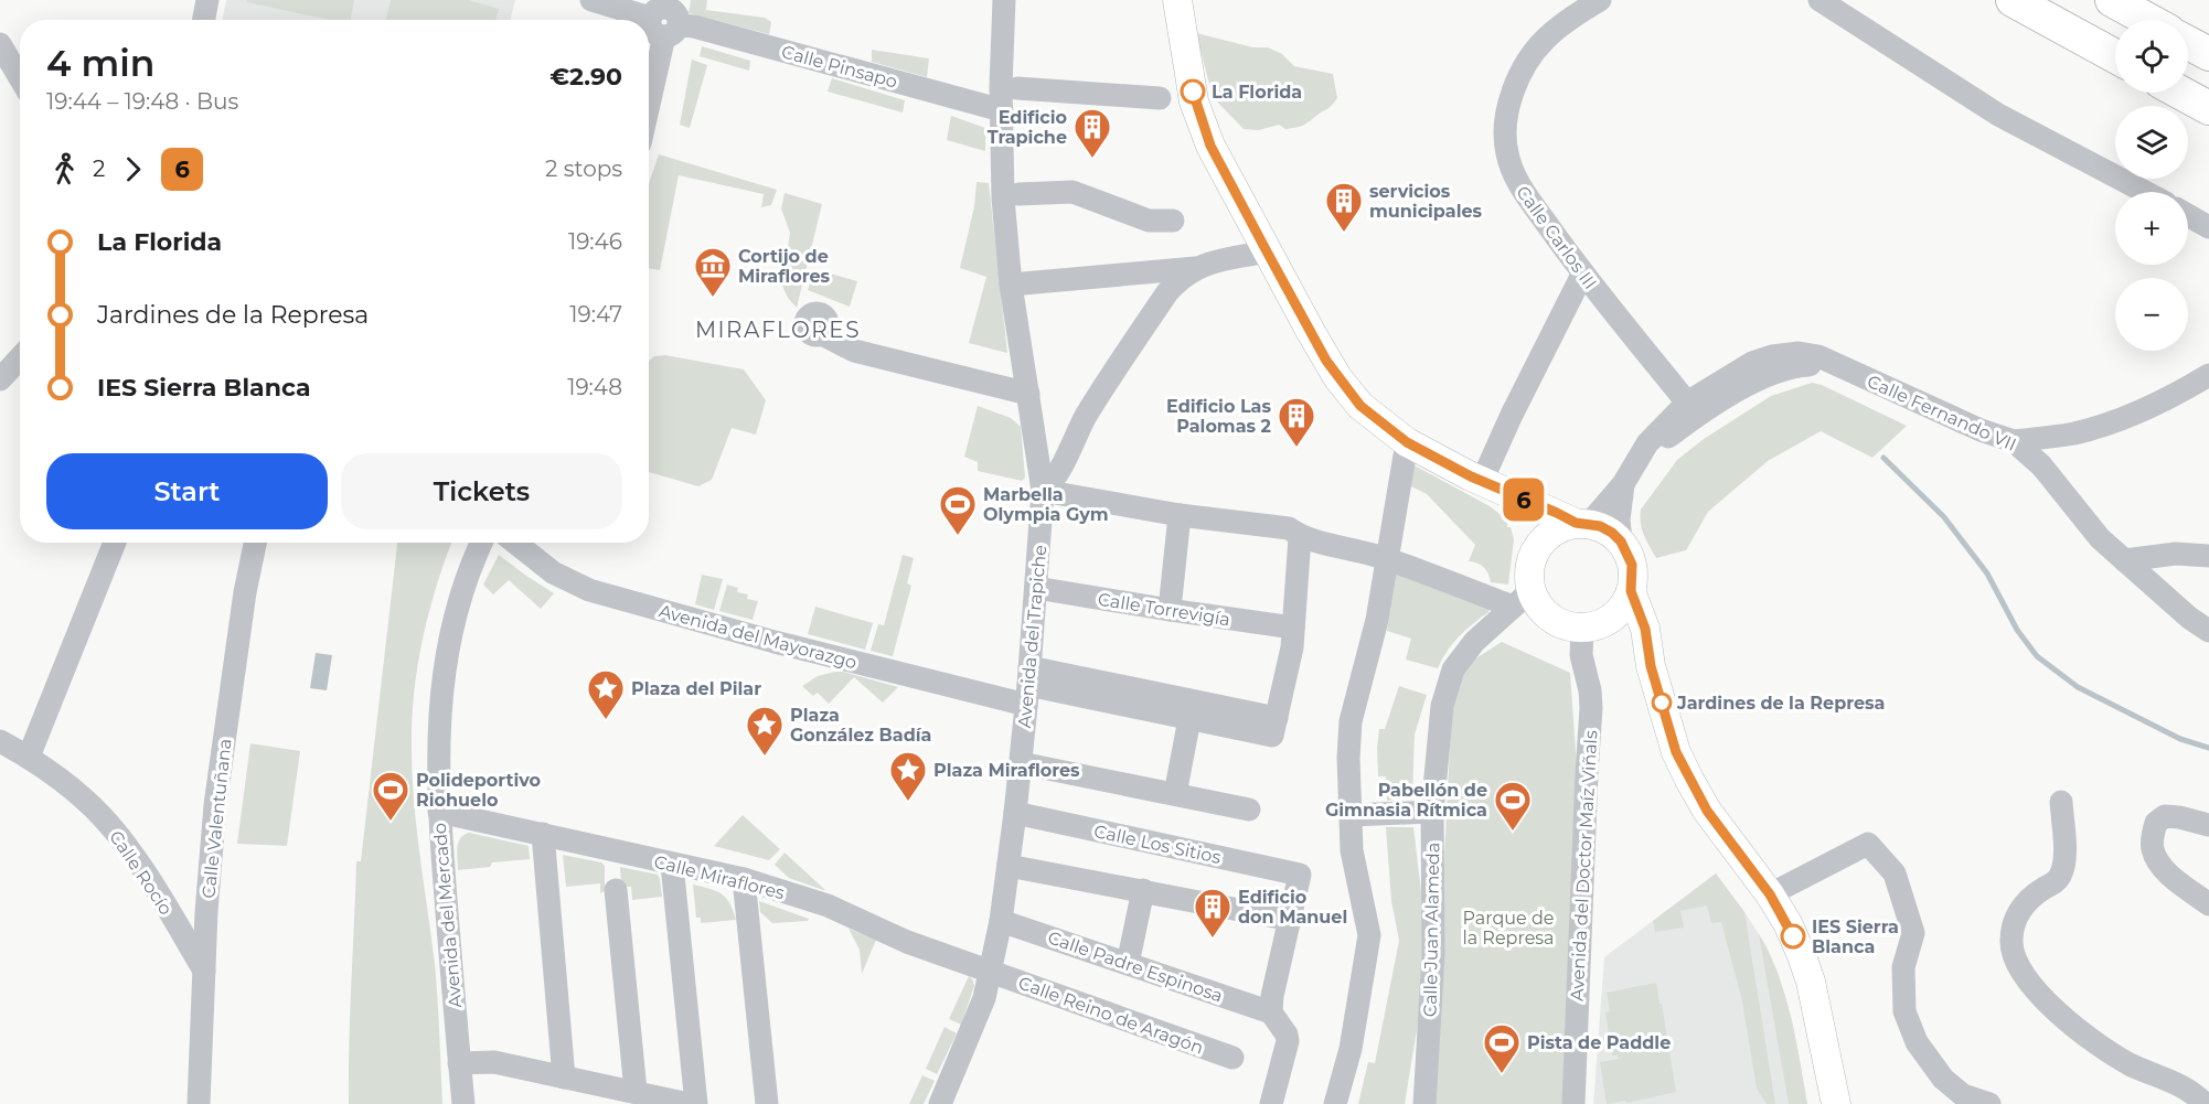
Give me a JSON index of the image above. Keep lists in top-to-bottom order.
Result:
{
  "streets": {
    "street": [
      "Calle Pinsapo",
      "Calle Carlos III",
      "Calle Fernando VII",
      "Calle Torrevigía",
      "Avenida del Mayorazgo",
      "Avenida del Trapiche",
      "Calle Valentuñana",
      "Calle Los Sitios",
      "Avenida del Doctor Maíz Viñals",
      "Calle Rocío",
      "Calle Miraflores",
      "Avenida del Mercado",
      "Calle Juan Alameda",
      "Calle Padre Espinosa",
      "Calle Reino de Aragón"
    ]
  },
  "crossings": [
    ["Calle Pinsapo", "Avenida del Trapiche"],
    ["Calle Carlos III", "Calle Fernando VII"],
    ["Calle Fernando VII", "Avenida del Doctor Maíz Viñals"],
    ["Calle Fernando VII", "Calle Juan Alameda"],
    ["Calle Torrevigía", "Avenida del Trapiche"],
    ["Avenida del Mayorazgo", "Avenida del Trapiche"],
    ["Avenida del Trapiche", "Calle Los Sitios"],
    ["Avenida del Trapiche", "Calle Miraflores"],
    ["Avenida del Trapiche", "Calle Padre Espinosa"],
    ["Avenida del Trapiche", "Calle Reino de Aragón"],
    ["Calle Valentuñana", "Calle Rocío"],
    ["Avenida del Doctor Maíz Viñals", "Calle Juan Alameda"],
    ["Calle Miraflores", "Avenida del Mercado"],
    ["Calle Miraflores", "Calle Reino de Aragón"]
  ],
  "districts": ["MIRAFLORES"],
  "parks": ["Parque de la Represa"],
  "places": {
    "other": ["La Florida", "Jardines de la Represa", "IES Sierra Blanca"],
    "building": [
      "Edificio Trapiche",
      "servicios municipales",
      "Edificio Las Palomas 2",
      "Edificio don Manuel"
    ],
    "museum": ["Cortijo de Miraflores"],
    "sports": [
      "Marbella Olympia Gym",
      "Polideportivo Riohuelo",
      "Pabellón de Gimnasia Rítmica",
      "Pista de Paddle"
    ],
    "place": ["Plaza del Pilar", "Plaza González Badía", "Plaza Miraflores"]
  },
  "lines": ["bus line 6"],
  "page": {
    "on_map": "6",
    "map_buttons": ["+", "−"],
    "heading": ["4 min", "19:44 – 19:48 · Bus", "€2.90"],
    "legs": ["2", "6", "2 stops"],
    "list": [
      {
        "name": "La Florida",
        "value": "19:46"
      },
      {
        "name": "Jardines de la Represa",
        "value": "19:47"
      },
      {
        "name": "IES Sierra Blanca",
        "value": "19:48"
      }
    ],
    "buttons": ["Start", "Tickets"]
  }
}
